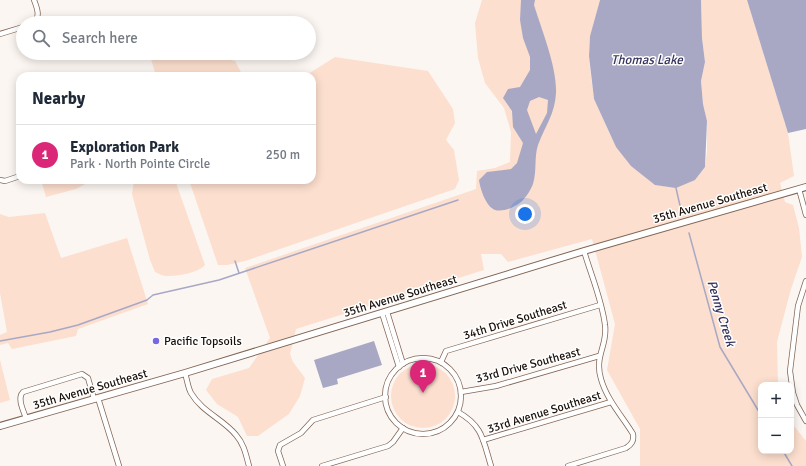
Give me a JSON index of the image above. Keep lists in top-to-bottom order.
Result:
{
  "streets": {
    "street": [
      "35th Avenue Southeast",
      "34th Drive Southeast",
      "33rd Drive Southeast",
      "33rd Avenue Southeast"
    ]
  },
  "crossings": [
    ["34th Drive Southeast", "33rd Drive Southeast"]
  ],
  "water": ["Thomas Lake", "Penny Creek"],
  "places": ["Pacific Topsoils"],
  "page": {
    "search": "Search here",
    "heading": "Nearby",
    "list": [
      {
        "mark": "1",
        "name": "Exploration Park",
        "note": "Park · North Pointe Circle",
        "value": "250 m"
      }
    ],
    "pins": "1",
    "map_buttons": ["+", "−"]
  }
}
